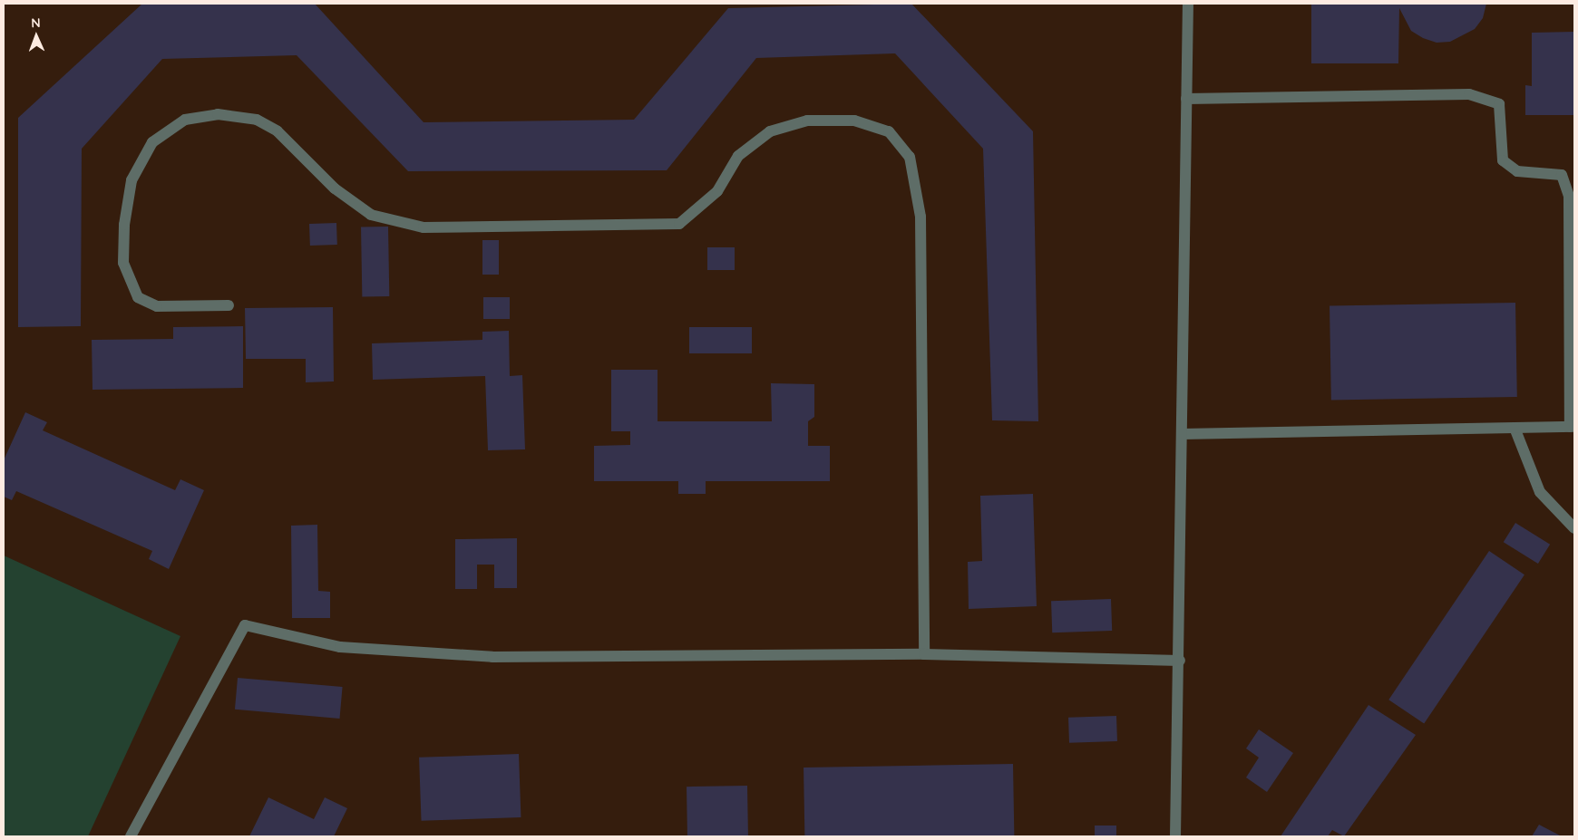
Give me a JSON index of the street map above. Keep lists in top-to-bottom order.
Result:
{
  "north": "top"
}
